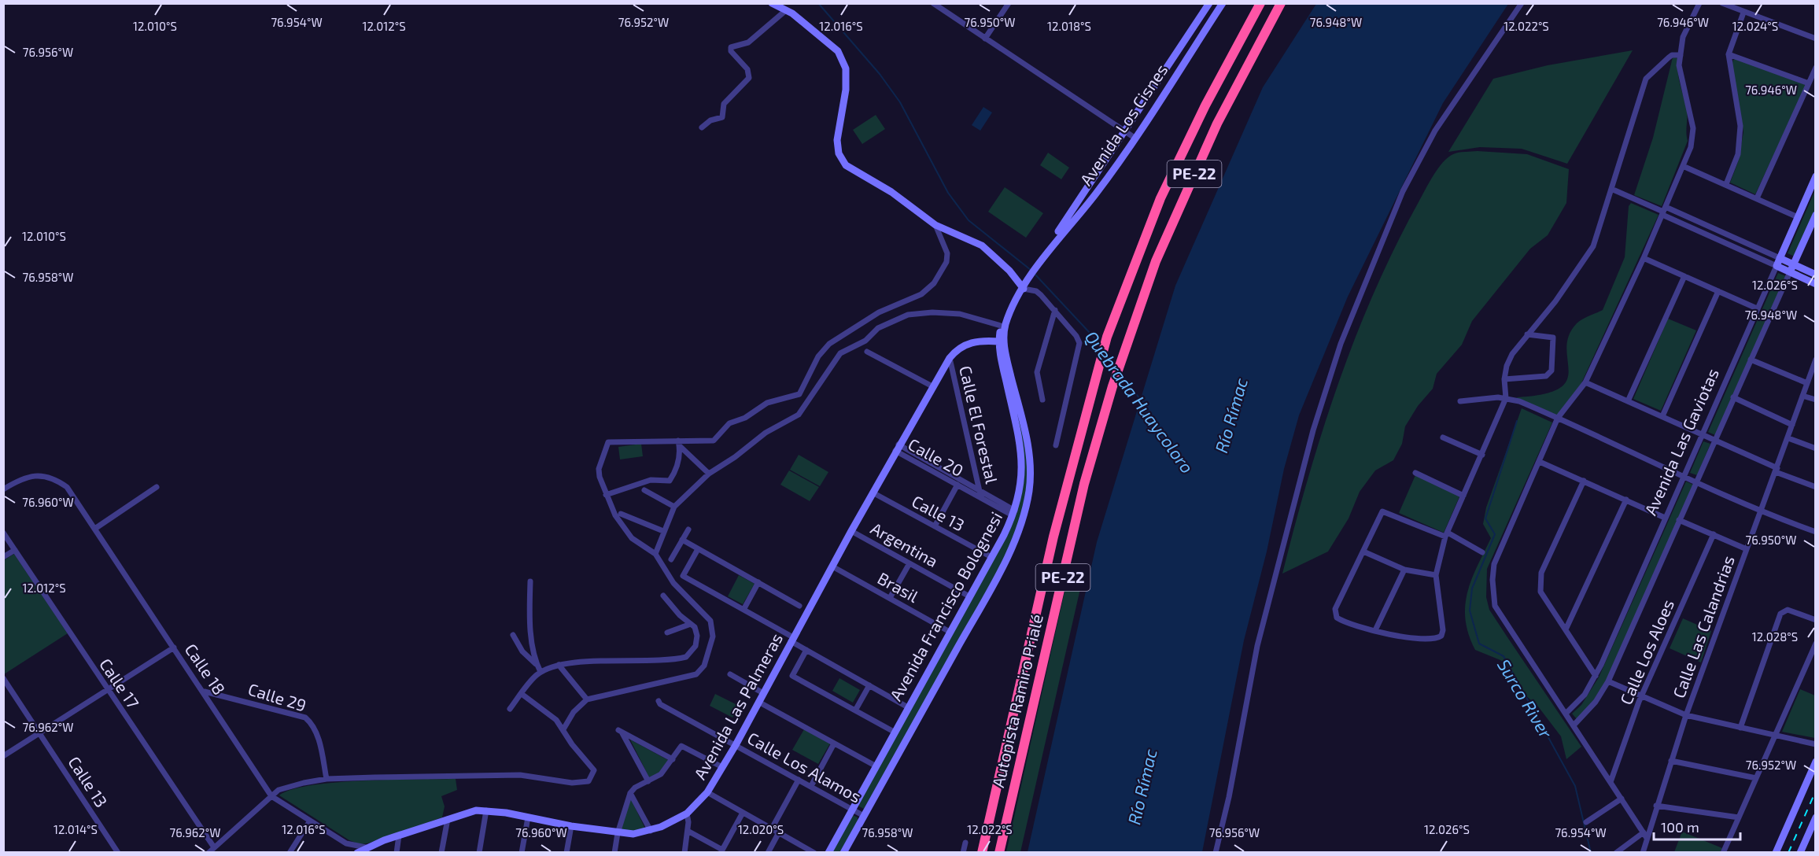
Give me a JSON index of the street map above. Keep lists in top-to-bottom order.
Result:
{
  "streets": {
    "highway": ["PE-22", "Autopista Ramiro Prialé"],
    "main road": [
      "Avenida Los Cisnes",
      "Avenida Las Gaviotas",
      "Avenida Francisco Bolognesi",
      "Avenida Las Palmeras"
    ],
    "street": [
      "Calle El Forestal",
      "Calle 20",
      "Calle 13",
      "Argentina",
      "Brasil",
      "Calle Las Calandrias",
      "Calle Los Aloes",
      "Calle 18",
      "Calle 17",
      "Calle 29",
      "Calle Los Alamos"
    ]
  },
  "crossings": [
    ["Avenida Los Cisnes", "Avenida Francisco Bolognesi"],
    ["Calle El Forestal", "Calle 20"],
    ["Calle El Forestal", "Avenida Las Palmeras"],
    ["Calle 20", "Avenida Francisco Bolognesi"],
    ["Calle 20", "Avenida Las Palmeras"],
    ["Calle 13", "Avenida Francisco Bolognesi"],
    ["Calle 13", "Avenida Las Palmeras"],
    ["Argentina", "Avenida Francisco Bolognesi"],
    ["Argentina", "Avenida Las Palmeras"],
    ["Brasil", "Avenida Francisco Bolognesi"],
    ["Brasil", "Avenida Las Palmeras"],
    ["Avenida Francisco Bolognesi", "Avenida Las Palmeras"],
    ["Avenida Francisco Bolognesi", "Calle Los Alamos"],
    ["Calle 18", "Calle 29"],
    ["Calle 18", "Avenida Las Palmeras"],
    ["Avenida Las Palmeras", "Calle Los Alamos"]
  ],
  "water": ["Quebrada Huaycoloro", "Río Rímac", "Surco River"],
  "scale_bar": "100 m",
  "coordinates": [
    "76.954°W",
    "76.952°W",
    "76.950°W",
    "76.948°W",
    "76.946°W",
    "12.010°S",
    "12.012°S",
    "12.016°S",
    "12.018°S",
    "12.022°S",
    "12.024°S",
    "76.956°W",
    "76.958°W",
    "12.026°S",
    "76.960°W",
    "12.028°S",
    "76.962°W",
    "12.014°S",
    "12.020°S"
  ]
}
